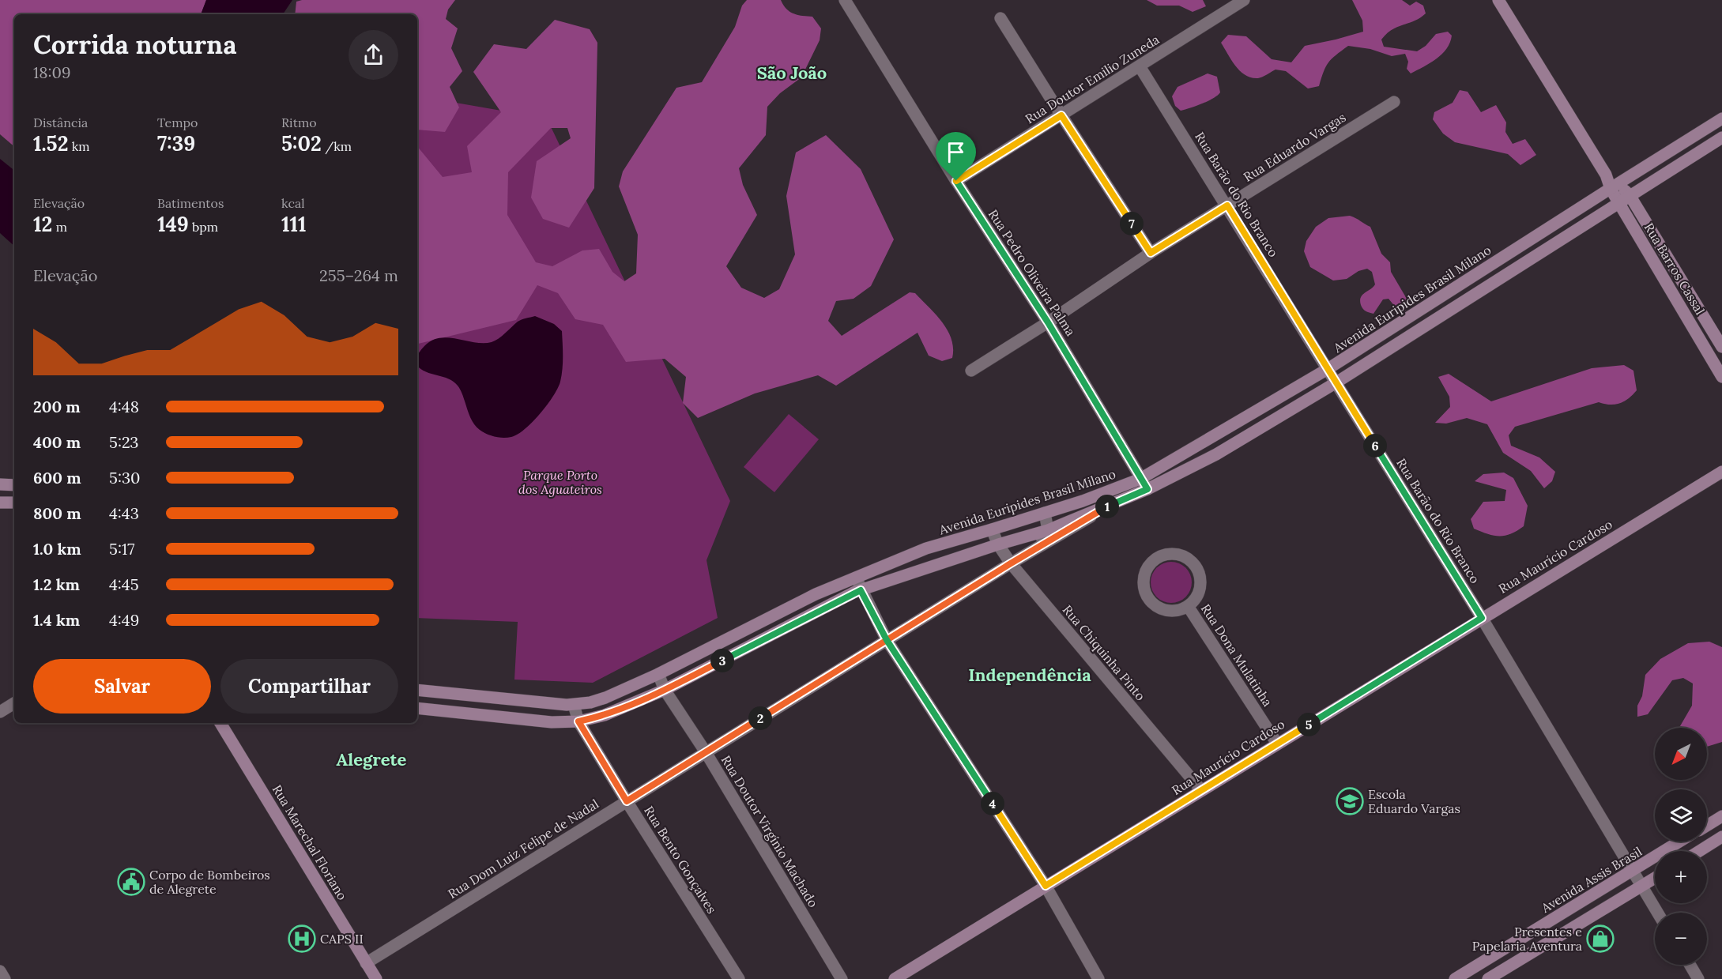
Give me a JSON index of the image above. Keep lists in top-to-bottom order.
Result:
{
  "streets": {
    "main road": [
      "Rua Barros Cassal",
      "Avenida Euripides Brasil Milano",
      "Rua Maurício Cardoso",
      "Rua Marechal Floriano",
      "Avenida Assis Brasil"
    ],
    "street": [
      "Rua Doutor Emilio Zuneda",
      "Rua Eduardo Vargas",
      "Rua Barão do Rio Branco",
      "Rua Pedro Oliveira Palma",
      "Rua Chiquinha Pinto",
      "Rua Dona Mulatinha",
      "Rua Doutor Virgínio Machado",
      "Rua Dom Luiz Felipe de Nadal",
      "Rua Bento Gonçalves"
    ]
  },
  "crossings": [
    ["Rua Doutor Emilio Zuneda", "Rua Barão do Rio Branco"],
    ["Rua Doutor Emilio Zuneda", "Rua Pedro Oliveira Palma"],
    ["Rua Eduardo Vargas", "Rua Barão do Rio Branco"],
    ["Rua Eduardo Vargas", "Rua Pedro Oliveira Palma"],
    ["Rua Barão do Rio Branco", "Avenida Euripides Brasil Milano"],
    ["Rua Barão do Rio Branco", "Rua Maurício Cardoso"],
    ["Rua Barão do Rio Branco", "Avenida Assis Brasil"],
    ["Rua Barros Cassal", "Avenida Euripides Brasil Milano"],
    ["Rua Pedro Oliveira Palma", "Avenida Euripides Brasil Milano"],
    ["Avenida Euripides Brasil Milano", "Rua Chiquinha Pinto"],
    ["Avenida Euripides Brasil Milano", "Rua Doutor Virgínio Machado"],
    ["Avenida Euripides Brasil Milano", "Rua Dom Luiz Felipe de Nadal"],
    ["Avenida Euripides Brasil Milano", "Rua Bento Gonçalves"],
    ["Rua Maurício Cardoso", "Rua Chiquinha Pinto"],
    ["Rua Maurício Cardoso", "Rua Dona Mulatinha"],
    ["Rua Chiquinha Pinto", "Rua Dom Luiz Felipe de Nadal"],
    ["Rua Doutor Virgínio Machado", "Rua Dom Luiz Felipe de Nadal"],
    ["Rua Marechal Floriano", "Rua Dom Luiz Felipe de Nadal"],
    ["Rua Dom Luiz Felipe de Nadal", "Rua Bento Gonçalves"]
  ],
  "districts": ["São João", "Independência", "Alegrete"],
  "parks": ["Parque Porto dos Aguateiros"],
  "places": {
    "school or university": ["Escola Eduardo Vargas"],
    "public building": ["Corpo de Bombeiros de Alegrete"],
    "hospital": ["CAPS II"],
    "shop": ["Presentes e Papelaria Aventura"]
  },
  "north": "bottom left",
  "page": {
    "heading": ["Corrida noturna", "18:09"],
    "stats": [
      ["Distância", "1.52 km"],
      ["Tempo", "7:39"],
      ["Ritmo", "5:02 /km"],
      ["Elevação", "12 m"],
      ["Batimentos", "149 bpm"],
      ["kcal", "111"]
    ],
    "pins": [
      "7",
      "6",
      "1",
      "3",
      "2",
      "5",
      "4"
    ],
    "chart": ["Elevação", "255–264 m"],
    "list": [
      {
        "name": "200 m",
        "note": "4:48"
      },
      {
        "name": "400 m",
        "note": "5:23"
      },
      {
        "name": "600 m",
        "note": "5:30"
      },
      {
        "name": "800 m",
        "note": "4:43"
      },
      {
        "name": "1.0 km",
        "note": "5:17"
      },
      {
        "name": "1.2 km",
        "note": "4:45"
      },
      {
        "name": "1.4 km",
        "note": "4:49"
      }
    ],
    "buttons": ["Salvar", "Compartilhar"],
    "map_buttons": ["+", "−"]
  }
}
